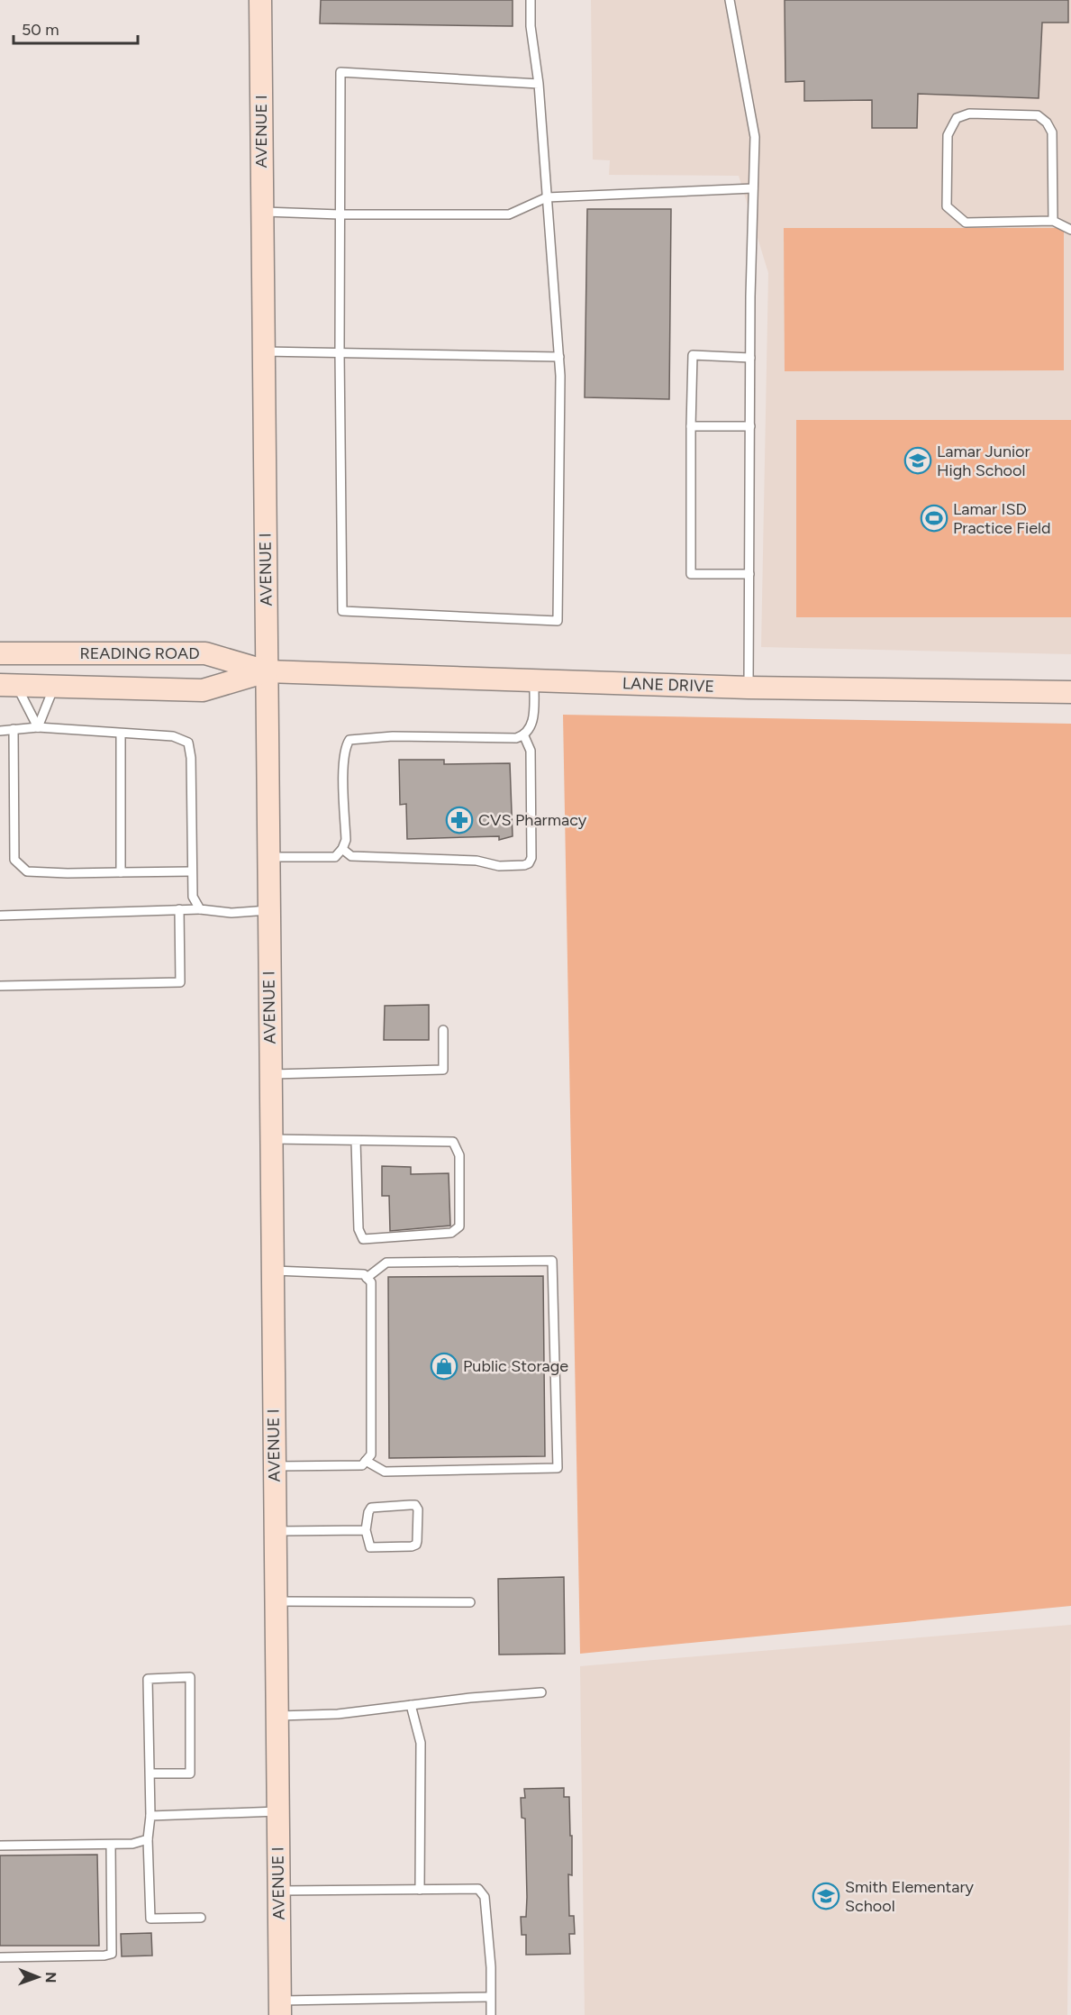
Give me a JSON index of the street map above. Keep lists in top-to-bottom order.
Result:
{
  "streets": {
    "main road": ["AVENUE I", "READING ROAD", "LANE DRIVE"]
  },
  "crossings": [
    ["AVENUE I", "READING ROAD"],
    ["AVENUE I", "LANE DRIVE"],
    ["READING ROAD", "LANE DRIVE"]
  ],
  "places": {
    "school or university": ["Lamar Junior High School", "Smith Elementary School"],
    "sports": ["Lamar ISD Practice Field"],
    "pharmacy": ["CVS Pharmacy"],
    "shop": ["Public Storage"]
  },
  "scale_bar": "50 m",
  "north": "right"
}
